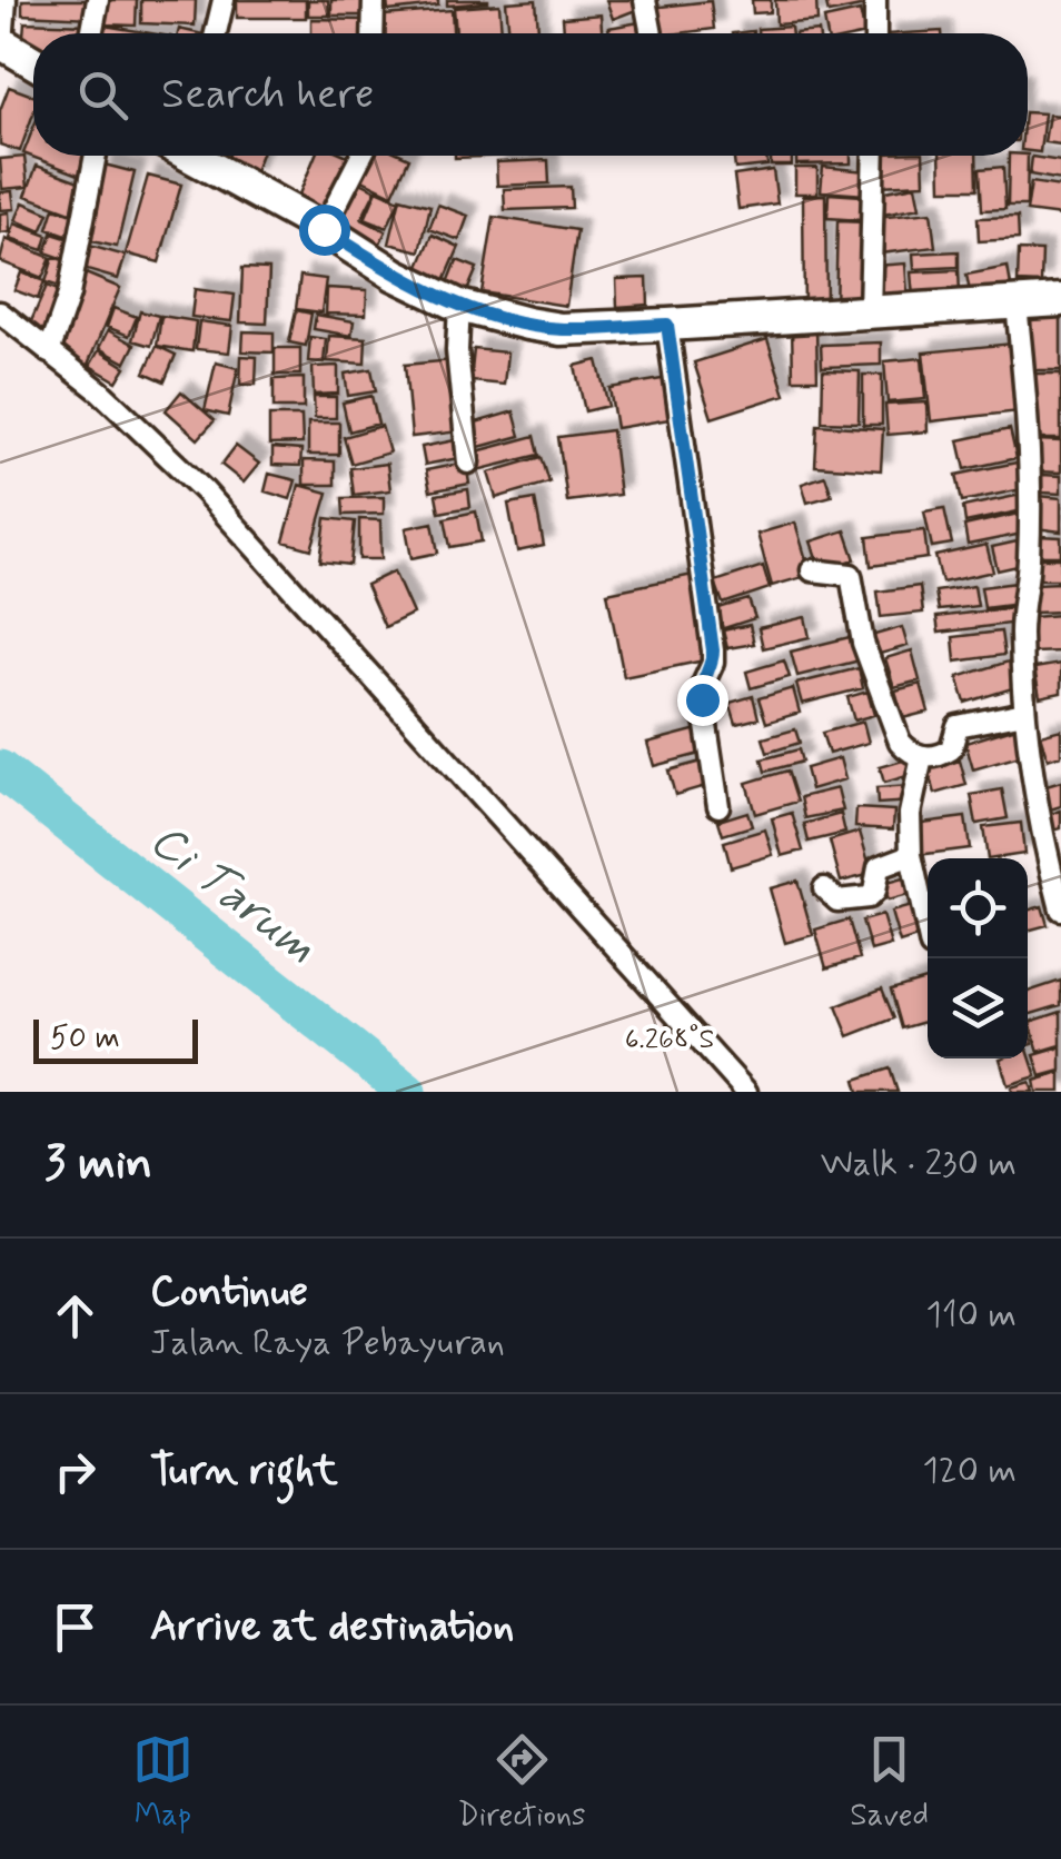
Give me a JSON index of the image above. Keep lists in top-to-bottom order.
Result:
{
  "water": ["Ci Tarum"],
  "scale_bar": "50 m",
  "page": {
    "search": "Search here",
    "scale": "50 m",
    "heading": ["3 min", "Walk · 230 m"],
    "list": [
      ["Continue", "Jalan Raya Pebayuran", "110 m"],
      ["Turn right", "120 m"],
      "Arrive at destination"
    ],
    "nav": ["Map", "Directions", "Saved"]
  },
  "coordinates": ["6.268°S"]
}
